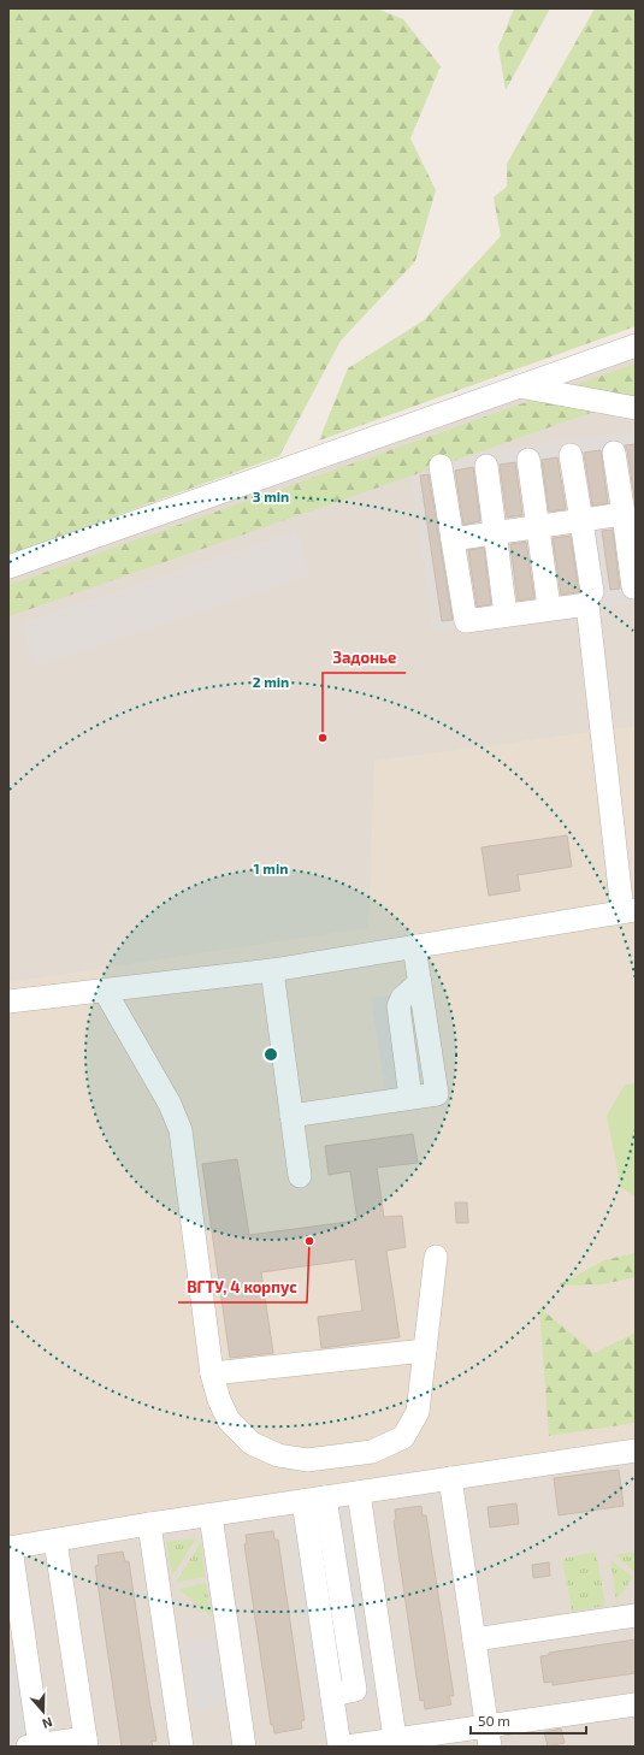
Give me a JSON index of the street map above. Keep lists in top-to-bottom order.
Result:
{
  "places": ["Задонье", "ВГТУ, 4 корпус"],
  "scale_bar": "50 m",
  "north": "bottom",
  "rings": ["3 min", "2 min", "1 min"]
}
